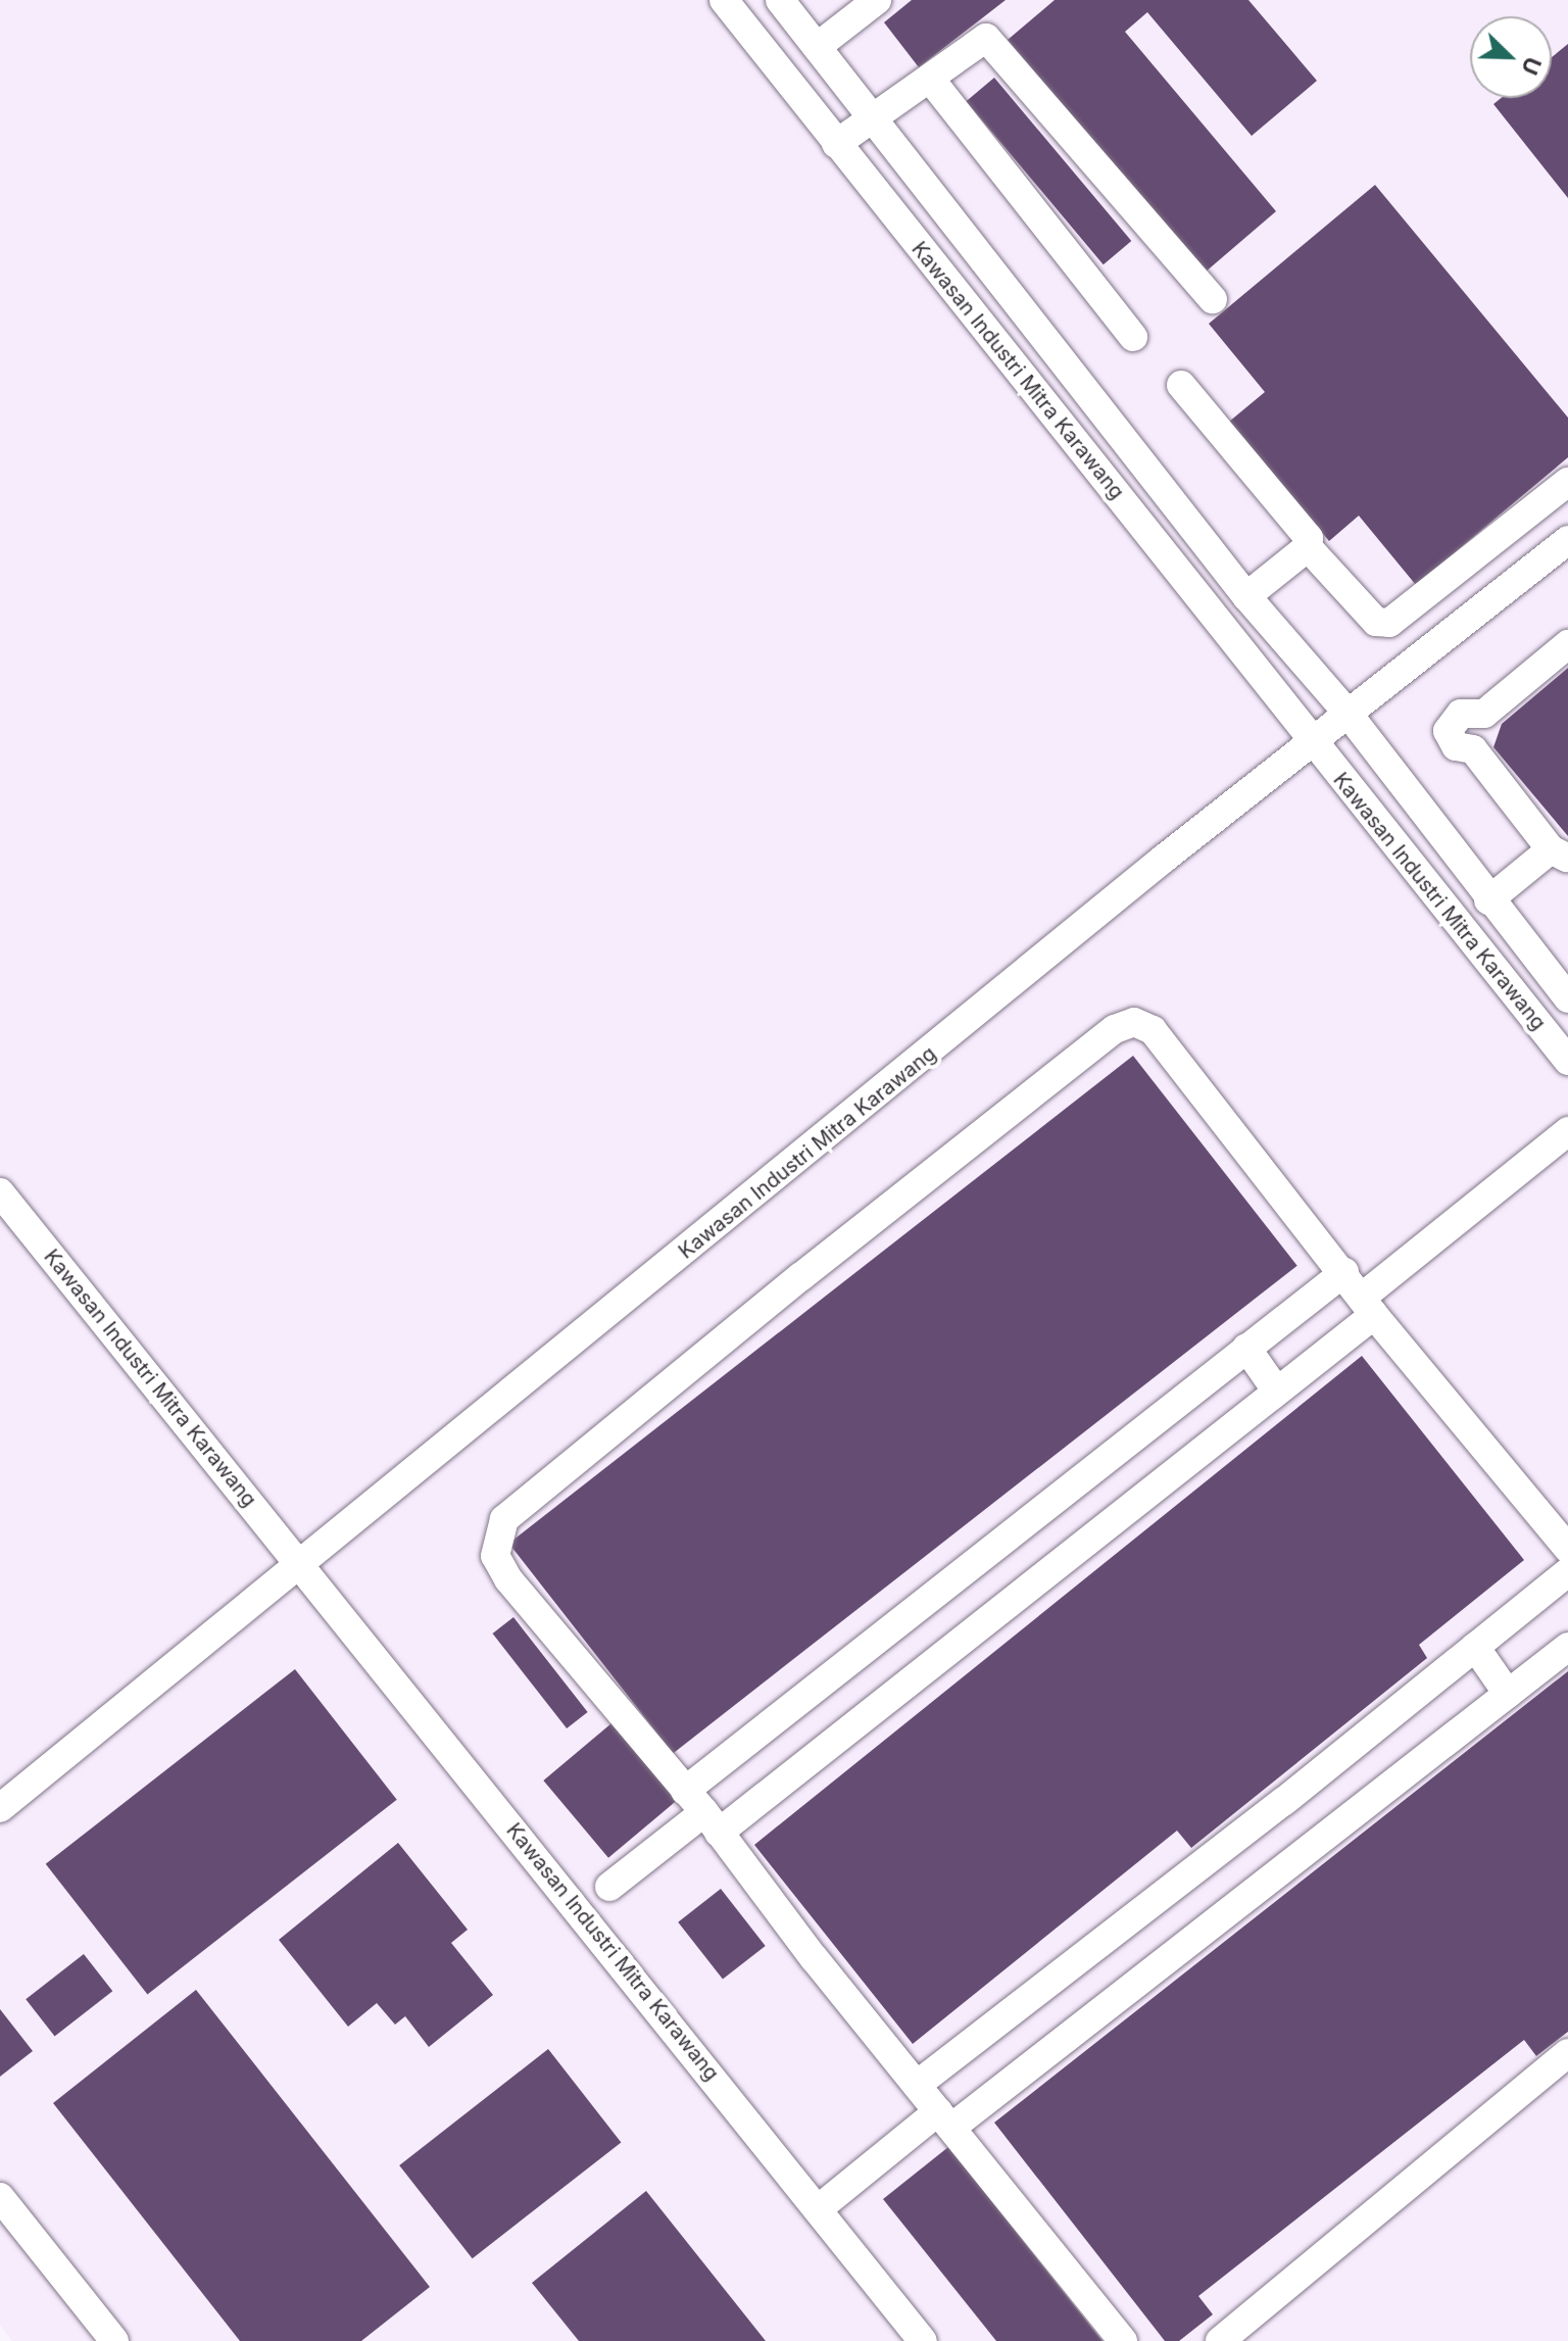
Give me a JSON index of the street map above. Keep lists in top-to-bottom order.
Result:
{
  "streets": {
    "street": ["Kawasan Industri Mitra Karawang"]
  },
  "north": "bottom right"
}
